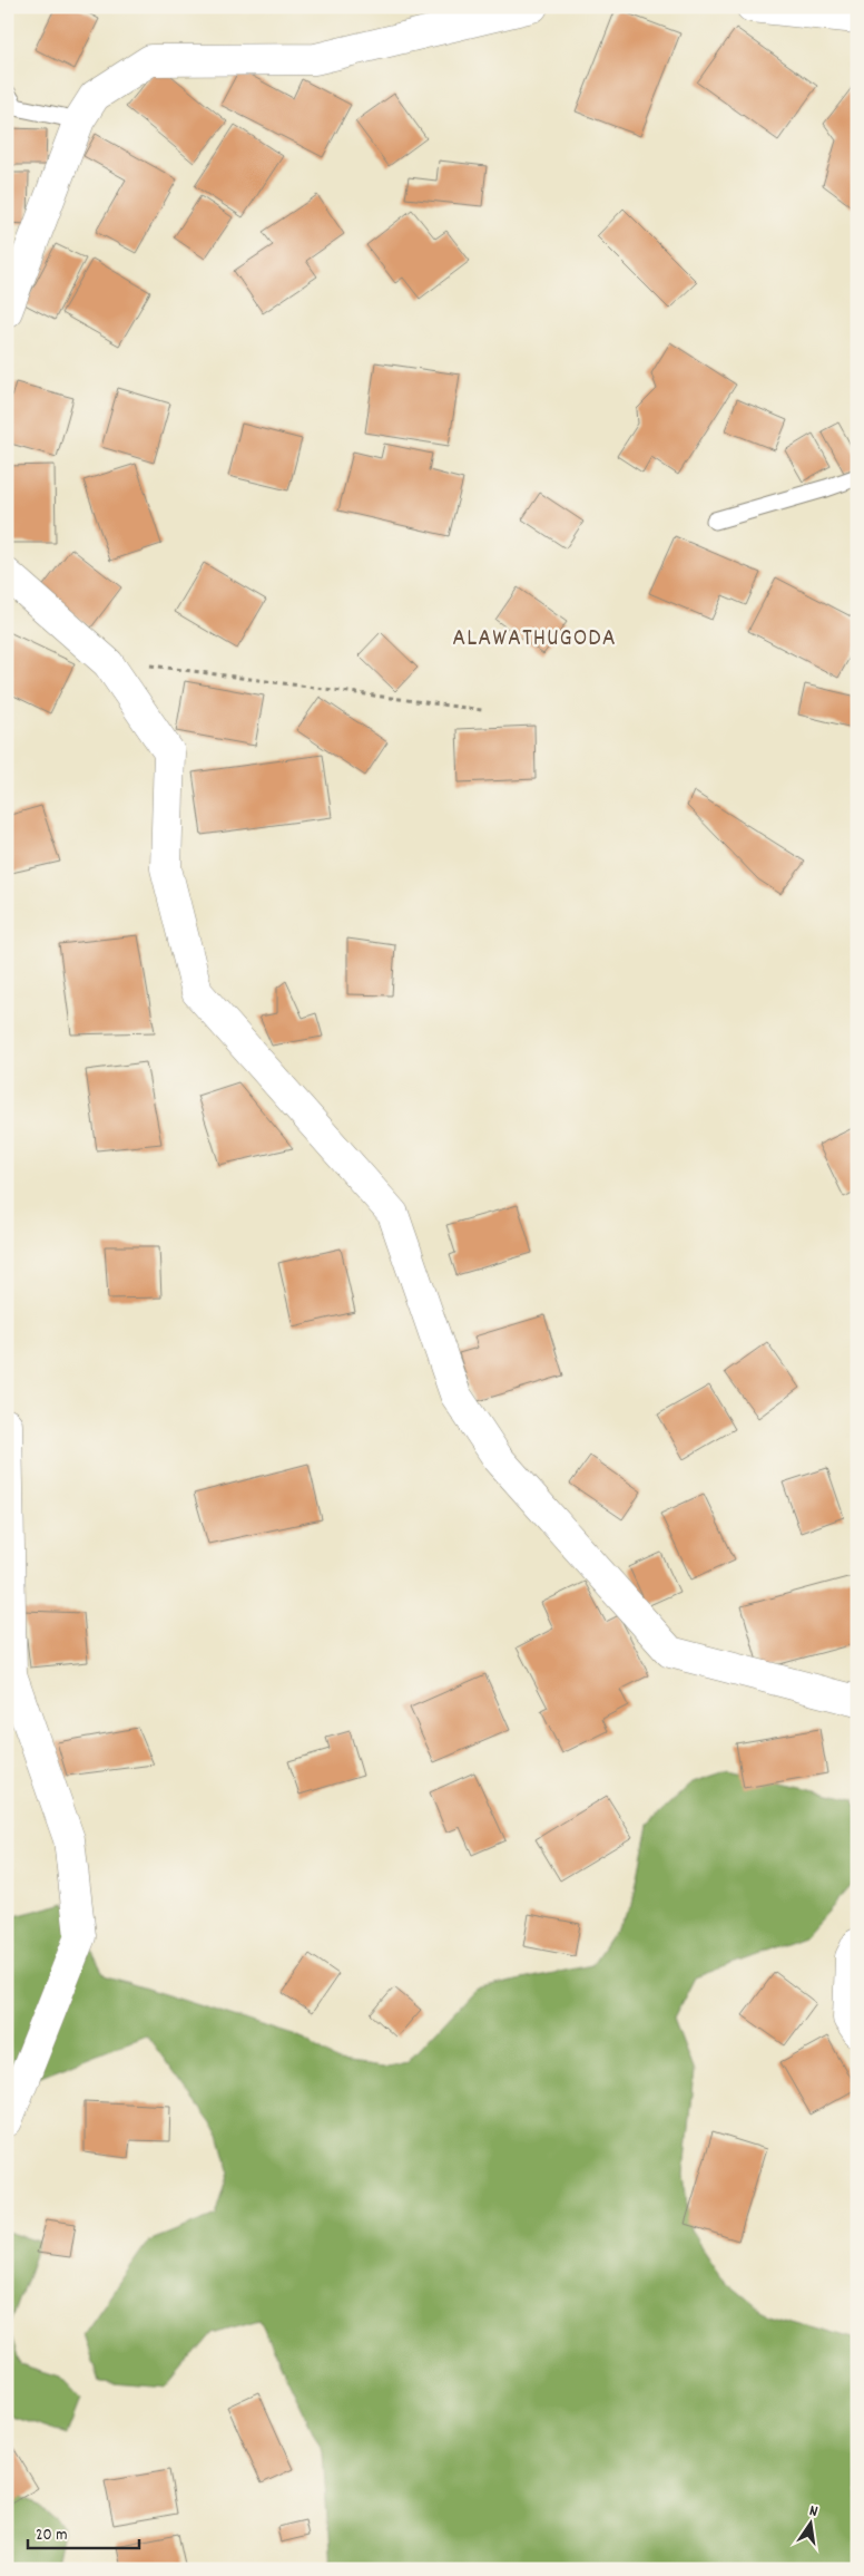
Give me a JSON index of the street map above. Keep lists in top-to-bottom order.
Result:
{
  "districts": ["ALAWATHUGODA"],
  "scale_bar": "20 m",
  "north": "top"
}
